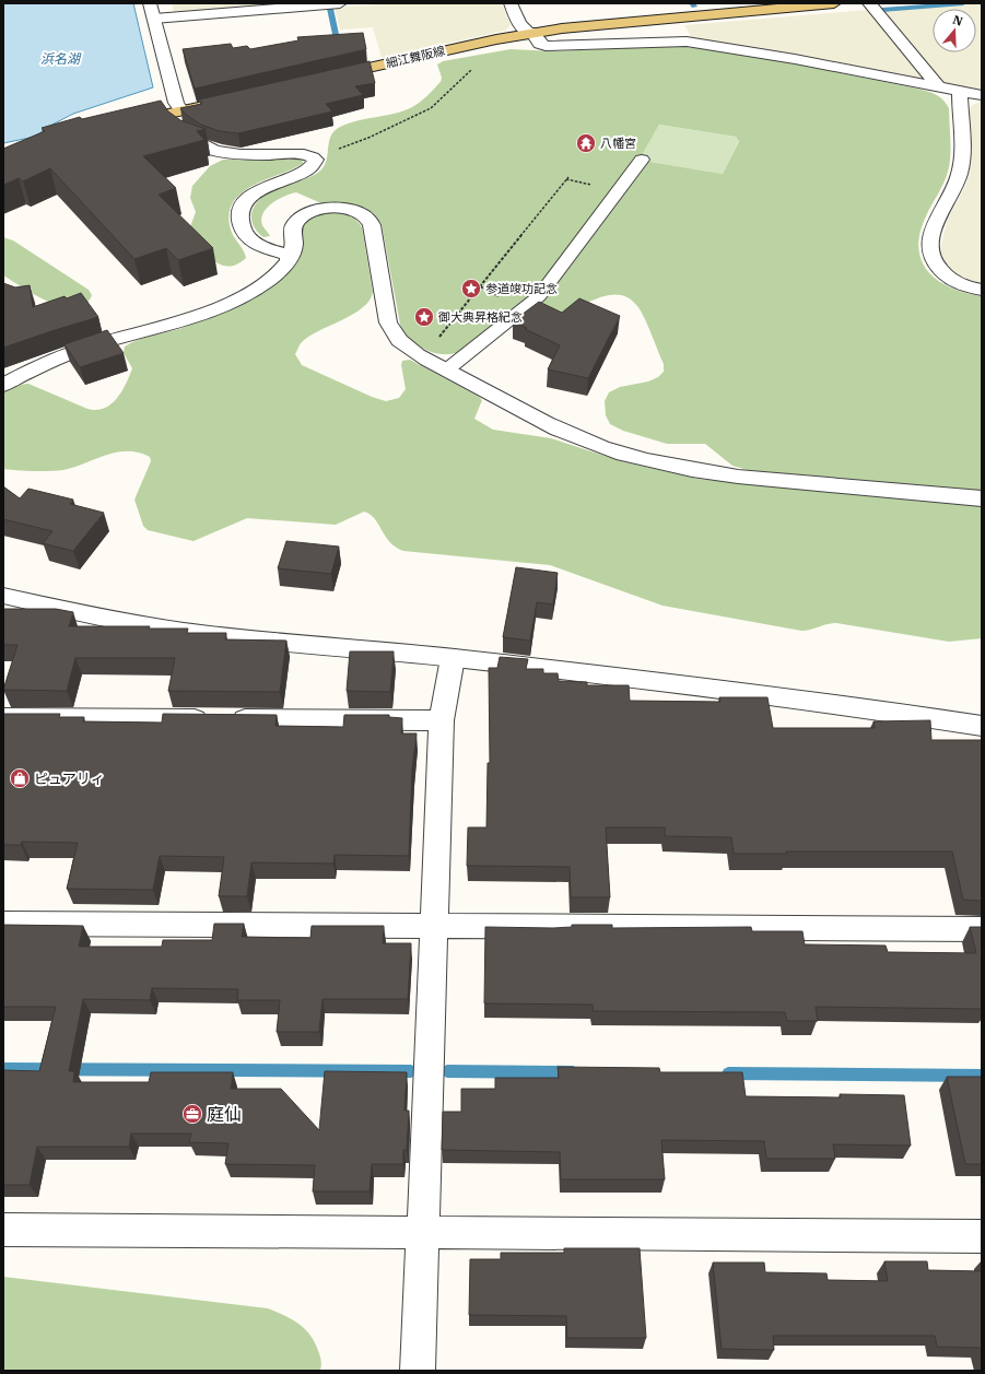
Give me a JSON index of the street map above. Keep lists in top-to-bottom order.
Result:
{
  "streets": {
    "main road": ["細江舞阪線"]
  },
  "water": ["浜名湖"],
  "places": {
    "temple": ["八幡宮"],
    "place": ["参道竣功記念", "御大典昇格紀念"],
    "shop": ["ピュアリィ"],
    "office": ["庭仙"]
  },
  "north": "top"
}
